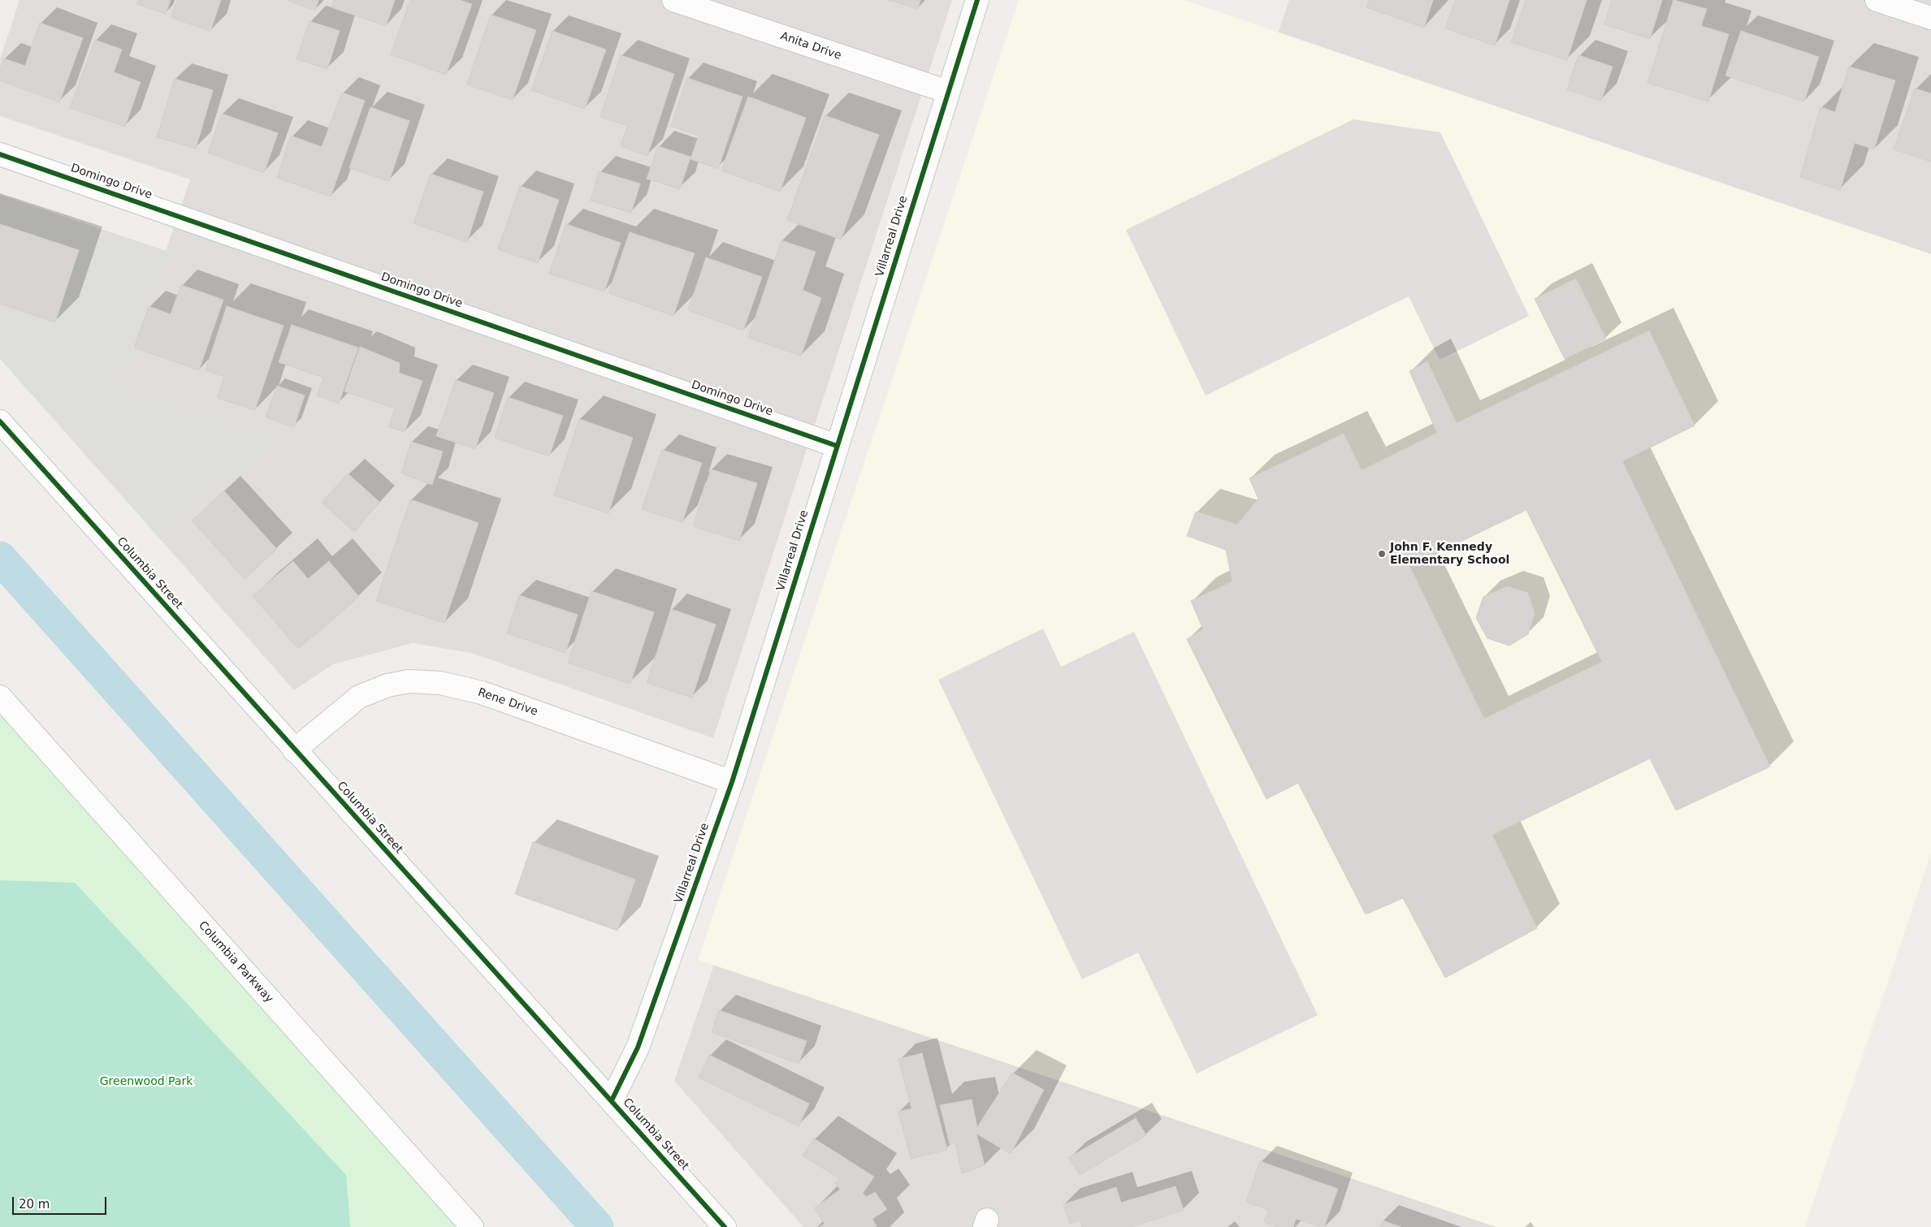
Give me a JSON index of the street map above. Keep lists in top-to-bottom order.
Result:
{
  "streets": {
    "street": [
      "Anita Drive",
      "Domingo Drive",
      "Villarreal Drive",
      "Columbia Street",
      "Rene Drive",
      "Columbia Parkway"
    ]
  },
  "crossings": [
    ["Anita Drive", "Villarreal Drive"],
    ["Domingo Drive", "Villarreal Drive"],
    ["Villarreal Drive", "Columbia Street"],
    ["Villarreal Drive", "Rene Drive"],
    ["Columbia Street", "Rene Drive"]
  ],
  "parks": ["Greenwood Park"],
  "places": ["John F. Kennedy Elementary School"],
  "scale_bar": "20 m"
}
